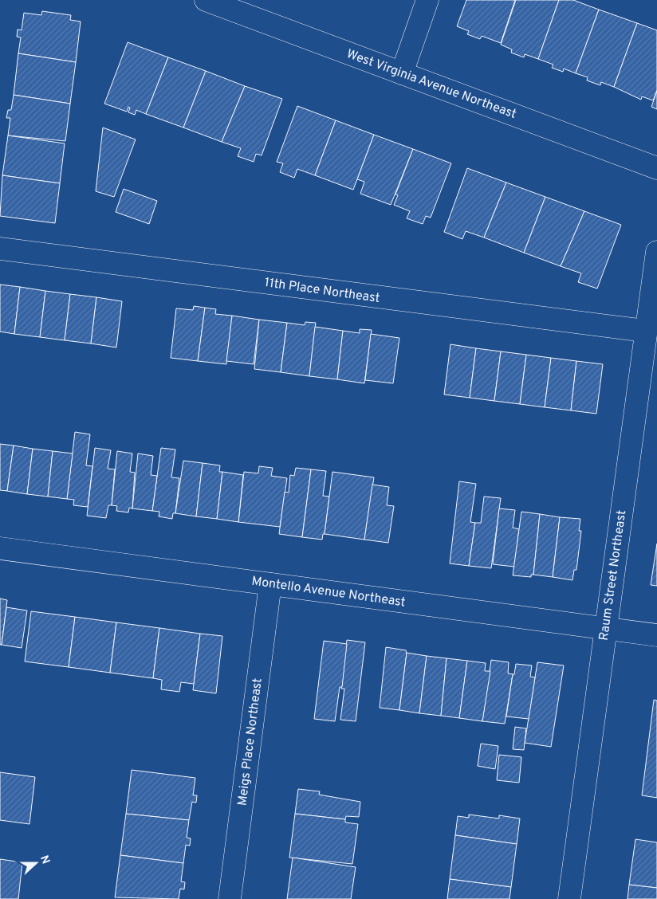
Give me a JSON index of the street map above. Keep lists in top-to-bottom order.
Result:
{
  "streets": {
    "street": [
      "West Virginia Avenue Northeast",
      "11th Place Northeast",
      "Raum Street Northeast",
      "Montello Avenue Northeast",
      "Meigs Place Northeast"
    ]
  },
  "crossings": [
    ["11th Place Northeast", "Raum Street Northeast"],
    ["Raum Street Northeast", "Montello Avenue Northeast"],
    ["Montello Avenue Northeast", "Meigs Place Northeast"]
  ],
  "north": "right"
}
